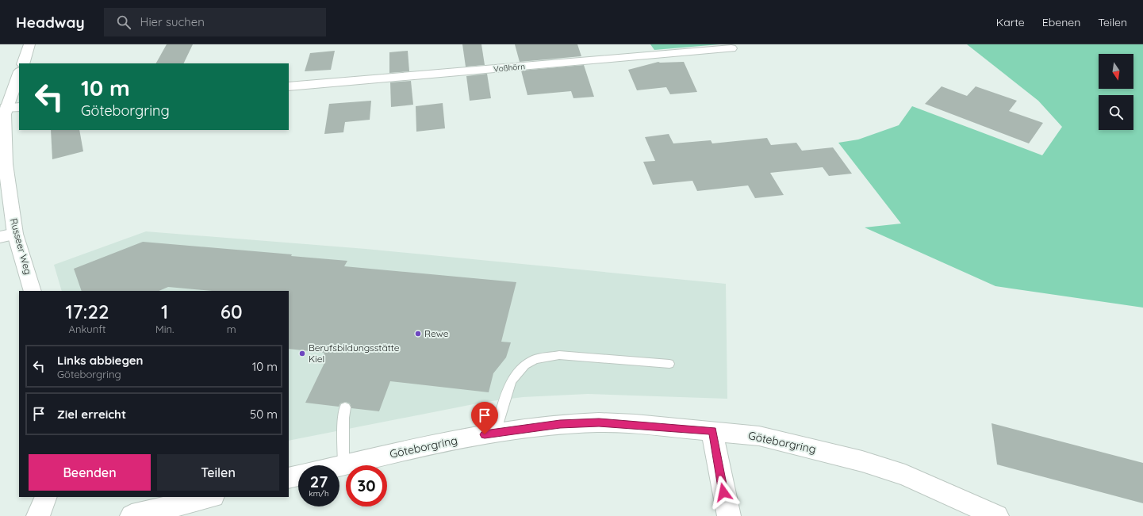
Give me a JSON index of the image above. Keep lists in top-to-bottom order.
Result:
{
  "streets": {
    "street": ["Voßhörn", "Russeer Weg", "Göteborgring"]
  },
  "places": ["Rewe", "Berufsbildungsstätte Kiel"],
  "north": "bottom",
  "page": {
    "header": "Headway",
    "search": "Hier suchen",
    "nav": ["Karte", "Ebenen", "Teilen"],
    "turn": ["10 m", "Göteborgring"],
    "eta": [
      "17:22",
      "Ankunft",
      "1",
      "Min.",
      "60",
      "m"
    ],
    "list": [
      {
        "name": "Links abbiegen",
        "note": "Göteborgring",
        "value": "10 m"
      },
      {
        "name": "Ziel erreicht",
        "value": "50 m"
      }
    ],
    "buttons": ["Beenden", "Teilen"],
    "speed": "27 km/h",
    "limit": "30"
  }
}
